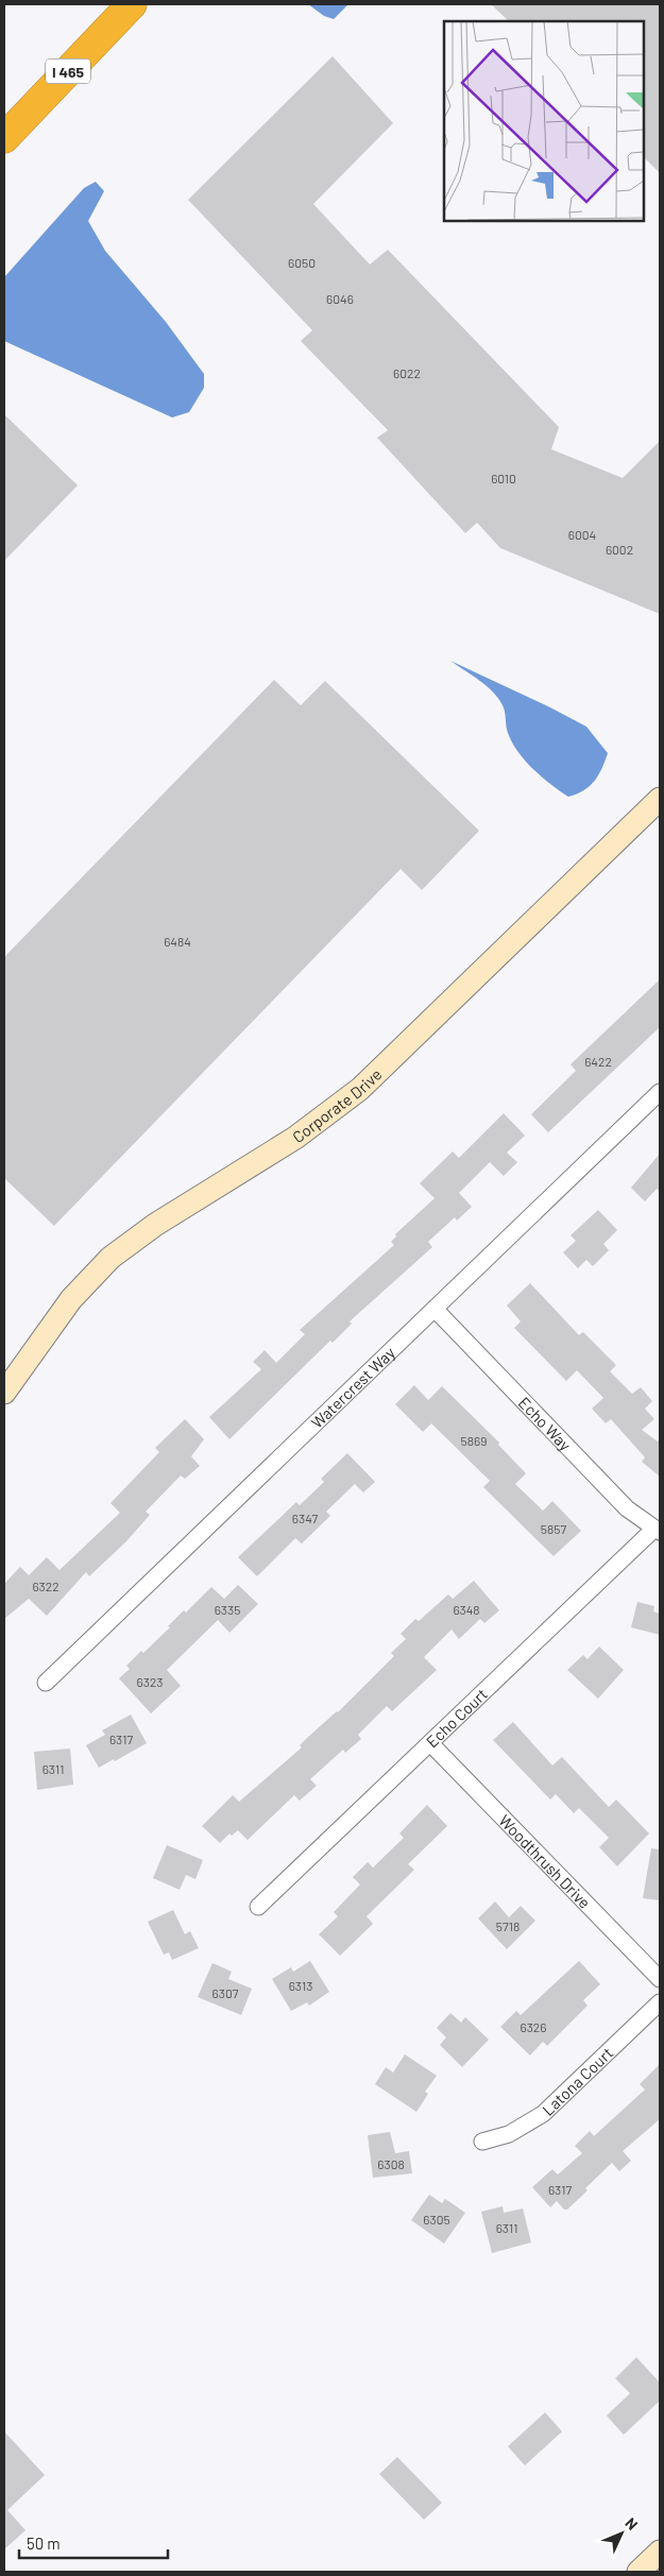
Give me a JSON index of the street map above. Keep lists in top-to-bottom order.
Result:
{
  "streets": {
    "highway": ["I 465"],
    "street": [
      "Corporate Drive",
      "Watercrest Way",
      "Echo Way",
      "Echo Court",
      "Woodthrush Drive",
      "Latona Court"
    ]
  },
  "crossings": [
    ["Watercrest Way", "Echo Way"],
    ["Echo Way", "Echo Court"],
    ["Echo Court", "Woodthrush Drive"]
  ],
  "house_numbers": [
    "6050",
    "6046",
    "6022",
    "6010",
    "6004",
    "6002",
    "6484",
    "6422",
    "5869",
    "6347",
    "5857",
    "6322",
    "6335",
    "6348",
    "6323",
    "6317",
    "6311",
    "5718",
    "6313",
    "6307",
    "6326",
    "6308",
    "6317",
    "6305",
    "6311"
  ],
  "scale_bar": "50 m",
  "north": "top right"
}
